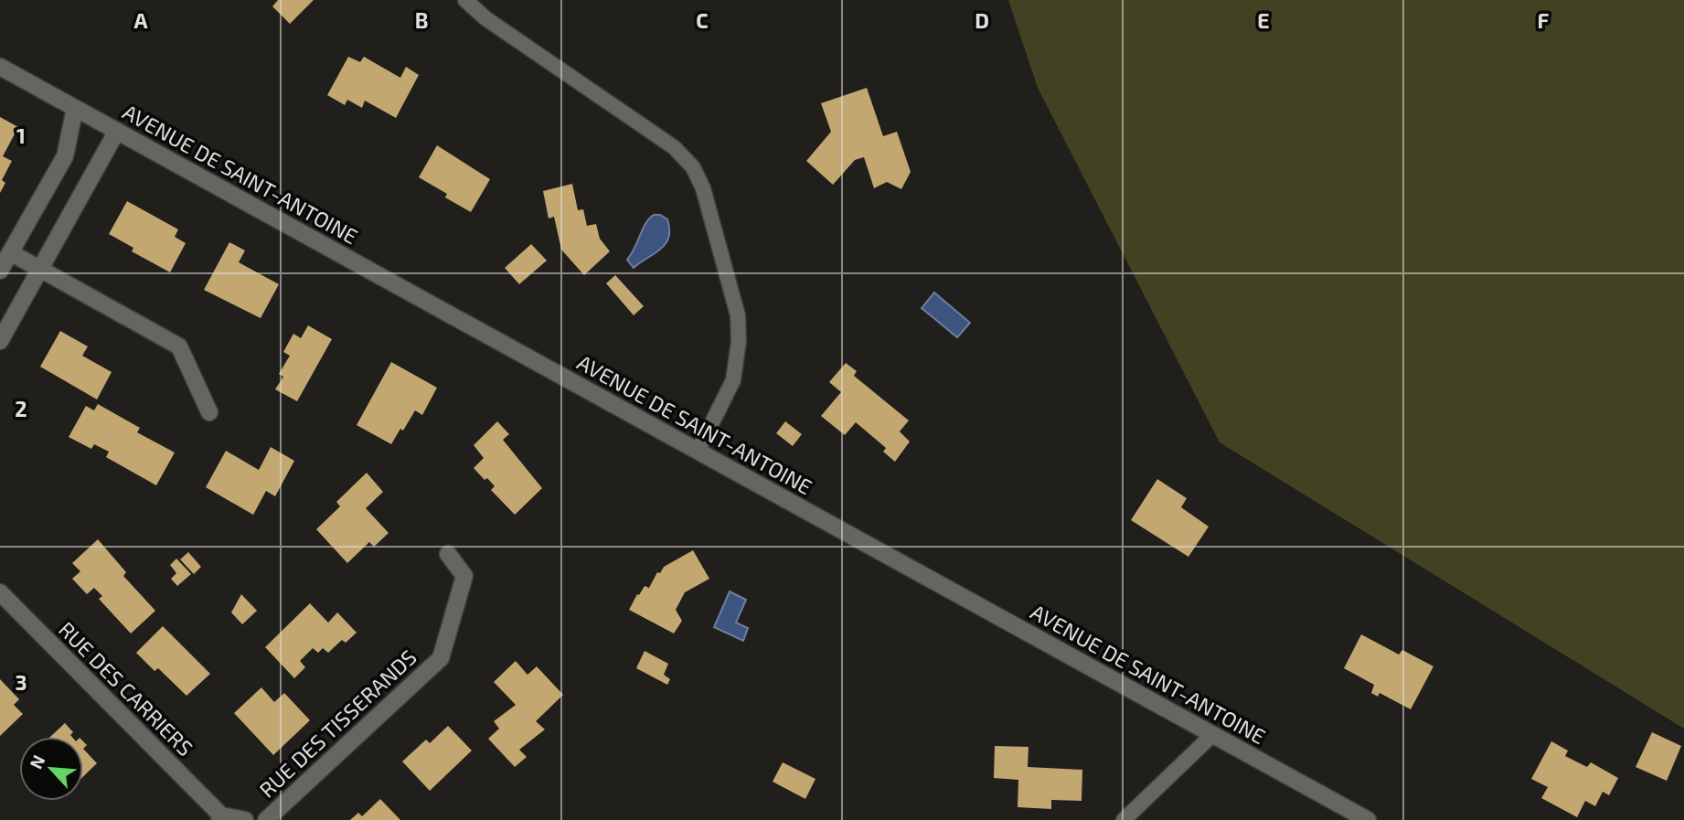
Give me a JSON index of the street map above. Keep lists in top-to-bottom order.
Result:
{
  "streets": {
    "street": ["AVENUE DE SAINT-ANTOINE", "RUE DES CARRIERS", "RUE DES TISSERANDS"]
  },
  "crossings": [
    ["RUE DES CARRIERS", "RUE DES TISSERANDS"]
  ],
  "north": "top left",
  "grid": {
    "columns": [
      "A",
      "B",
      "C",
      "D",
      "E",
      "F"
    ],
    "rows": ["1", "2", "3"]
  }
}
